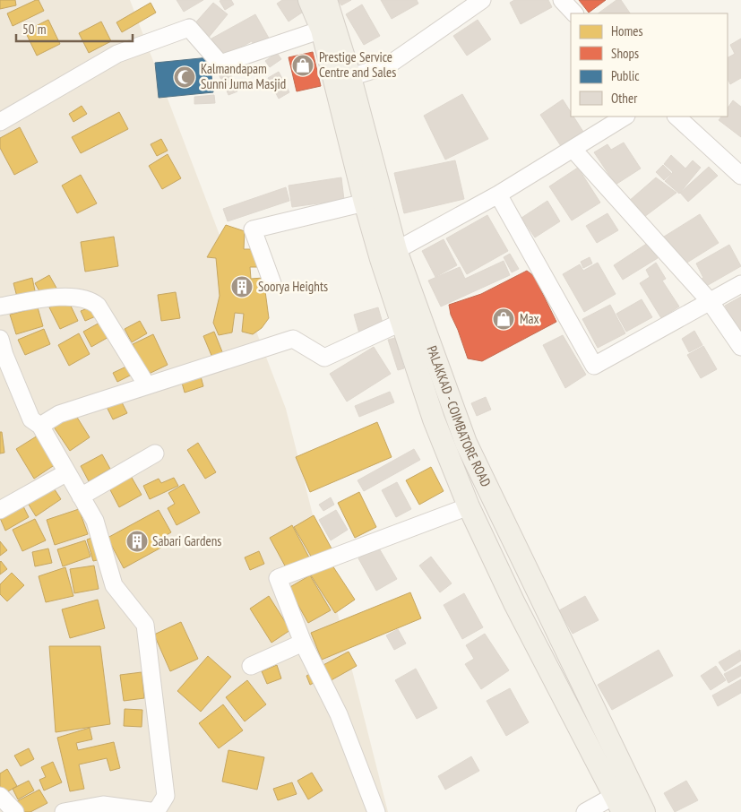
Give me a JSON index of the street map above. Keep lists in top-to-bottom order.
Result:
{
  "streets": {
    "main road": ["PALAKKAD - COIMBATORE ROAD"]
  },
  "places": {
    "shop": ["Prestige Service Centre and Sales", "Max"],
    "mosque": ["Kalmandapam Sunni Juma Masjid"],
    "building": ["Soorya Heights", "Sabari Gardens"]
  },
  "legend": [
    "Homes",
    "Shops",
    "Public",
    "Other"
  ],
  "scale_bar": "50 m"
}
